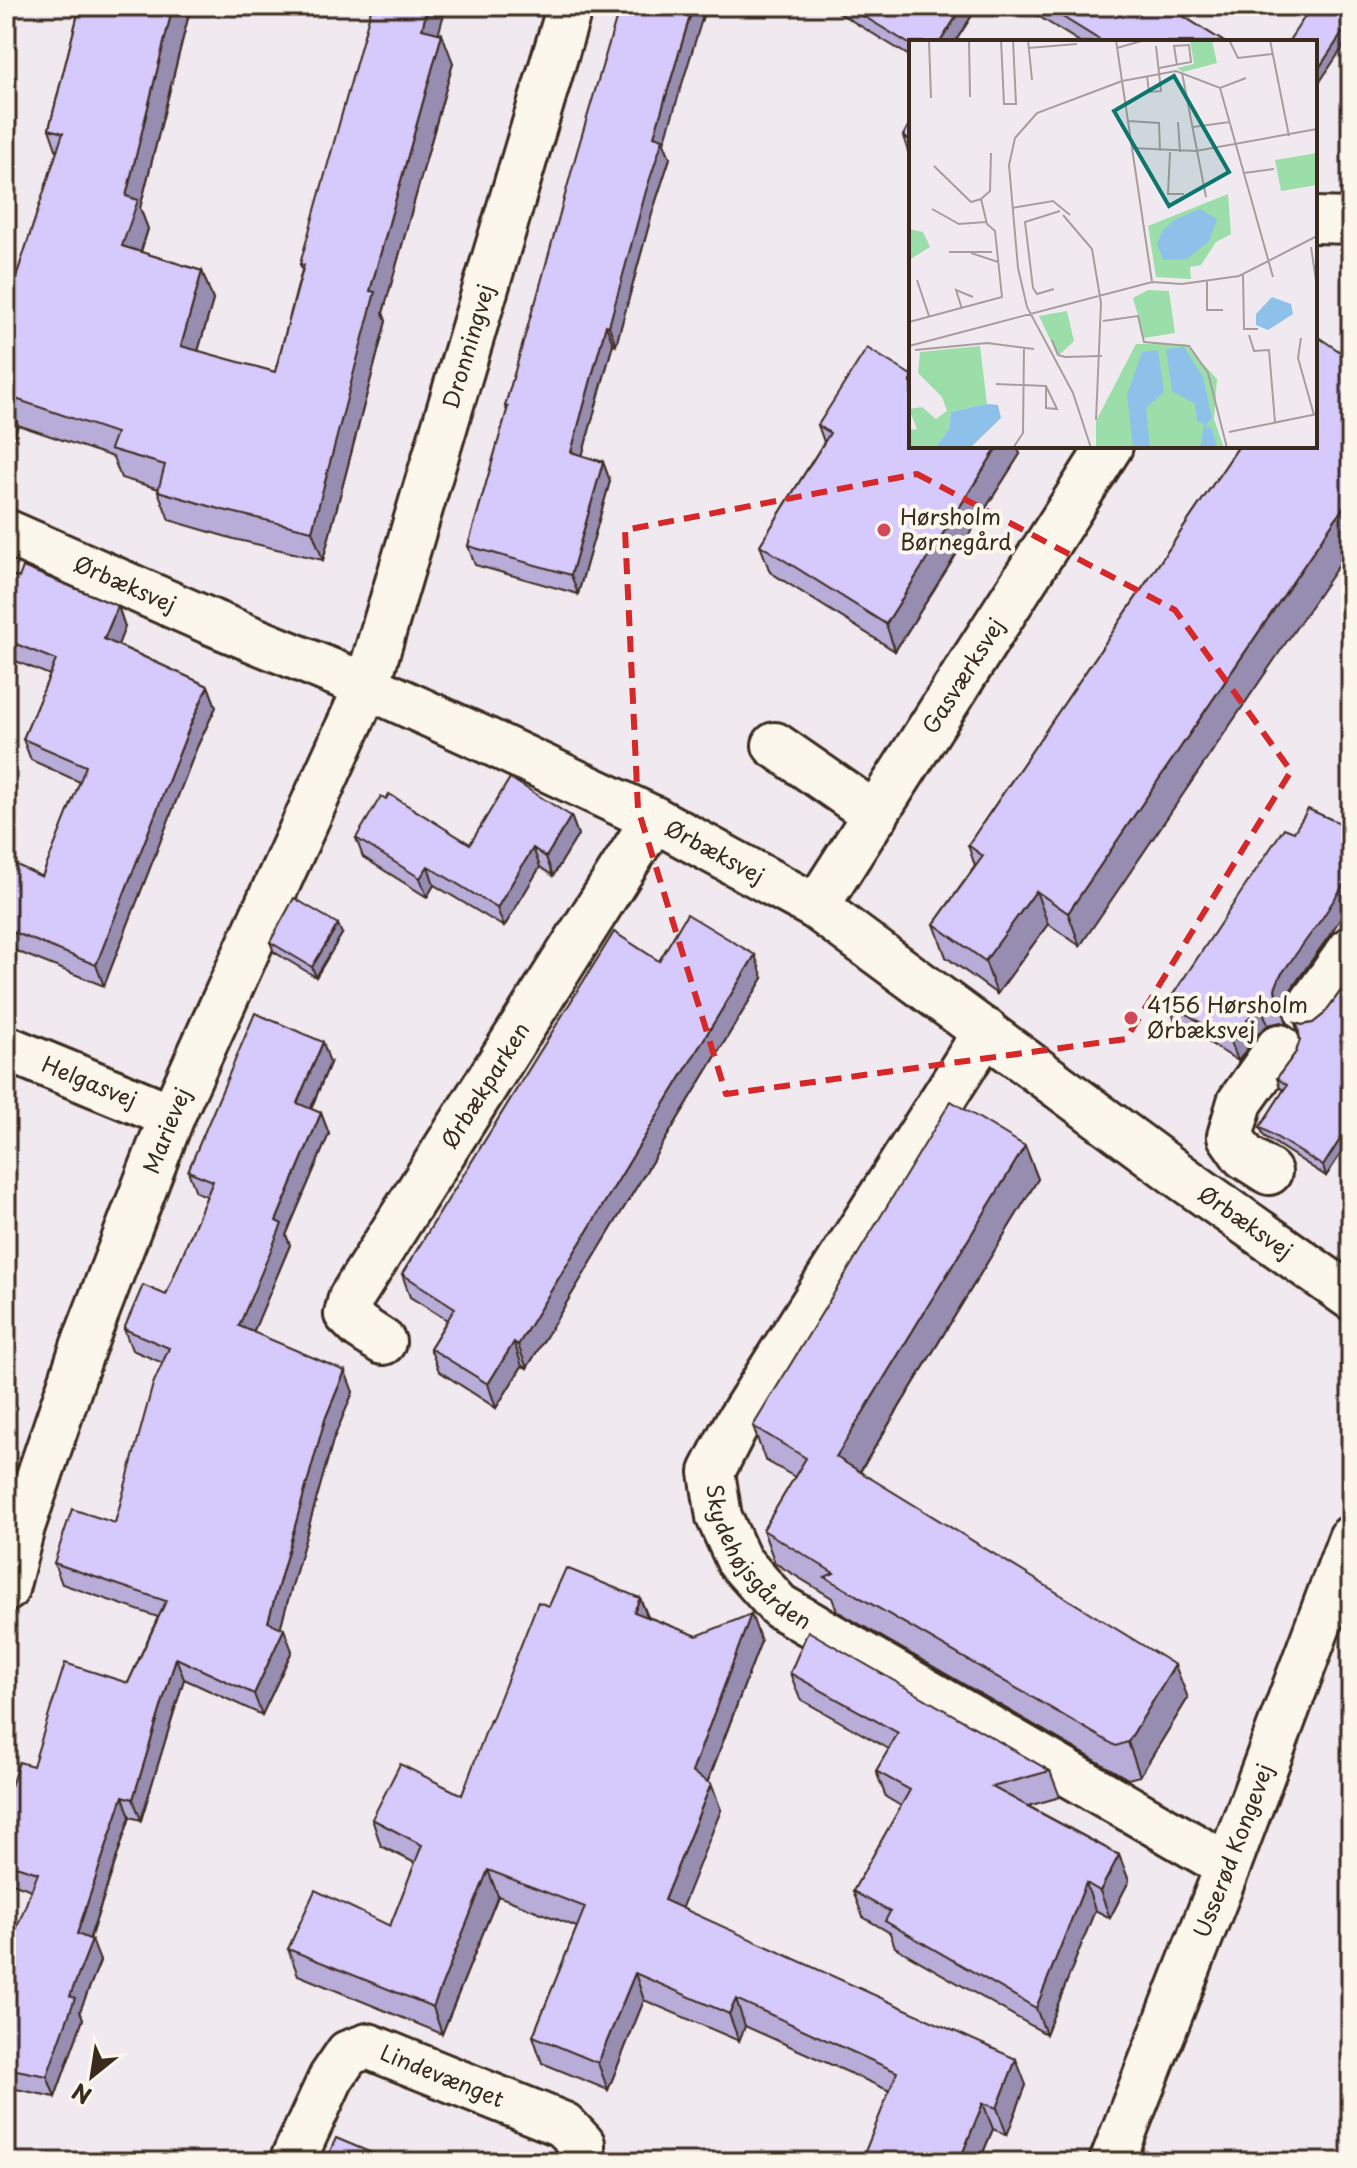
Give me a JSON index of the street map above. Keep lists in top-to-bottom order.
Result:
{
  "streets": {
    "street": [
      "Dronningvej",
      "Ørbæksvej",
      "Gasværksvej",
      "Helgasvej",
      "Ørbækparken",
      "Marievej",
      "Skydehøjsgården",
      "Usserød Kongevej",
      "Lindevænget"
    ]
  },
  "crossings": [
    ["Dronningvej", "Ørbæksvej"],
    ["Dronningvej", "Marievej"],
    ["Ørbæksvej", "Gasværksvej"],
    ["Ørbæksvej", "Ørbækparken"],
    ["Ørbæksvej", "Marievej"],
    ["Ørbæksvej", "Skydehøjsgården"],
    ["Helgasvej", "Marievej"],
    ["Skydehøjsgården", "Usserød Kongevej"]
  ],
  "places": ["Hørsholm Børnegård", "4156 Hørsholm Ørbæksvej"],
  "north": "bottom left"
}
